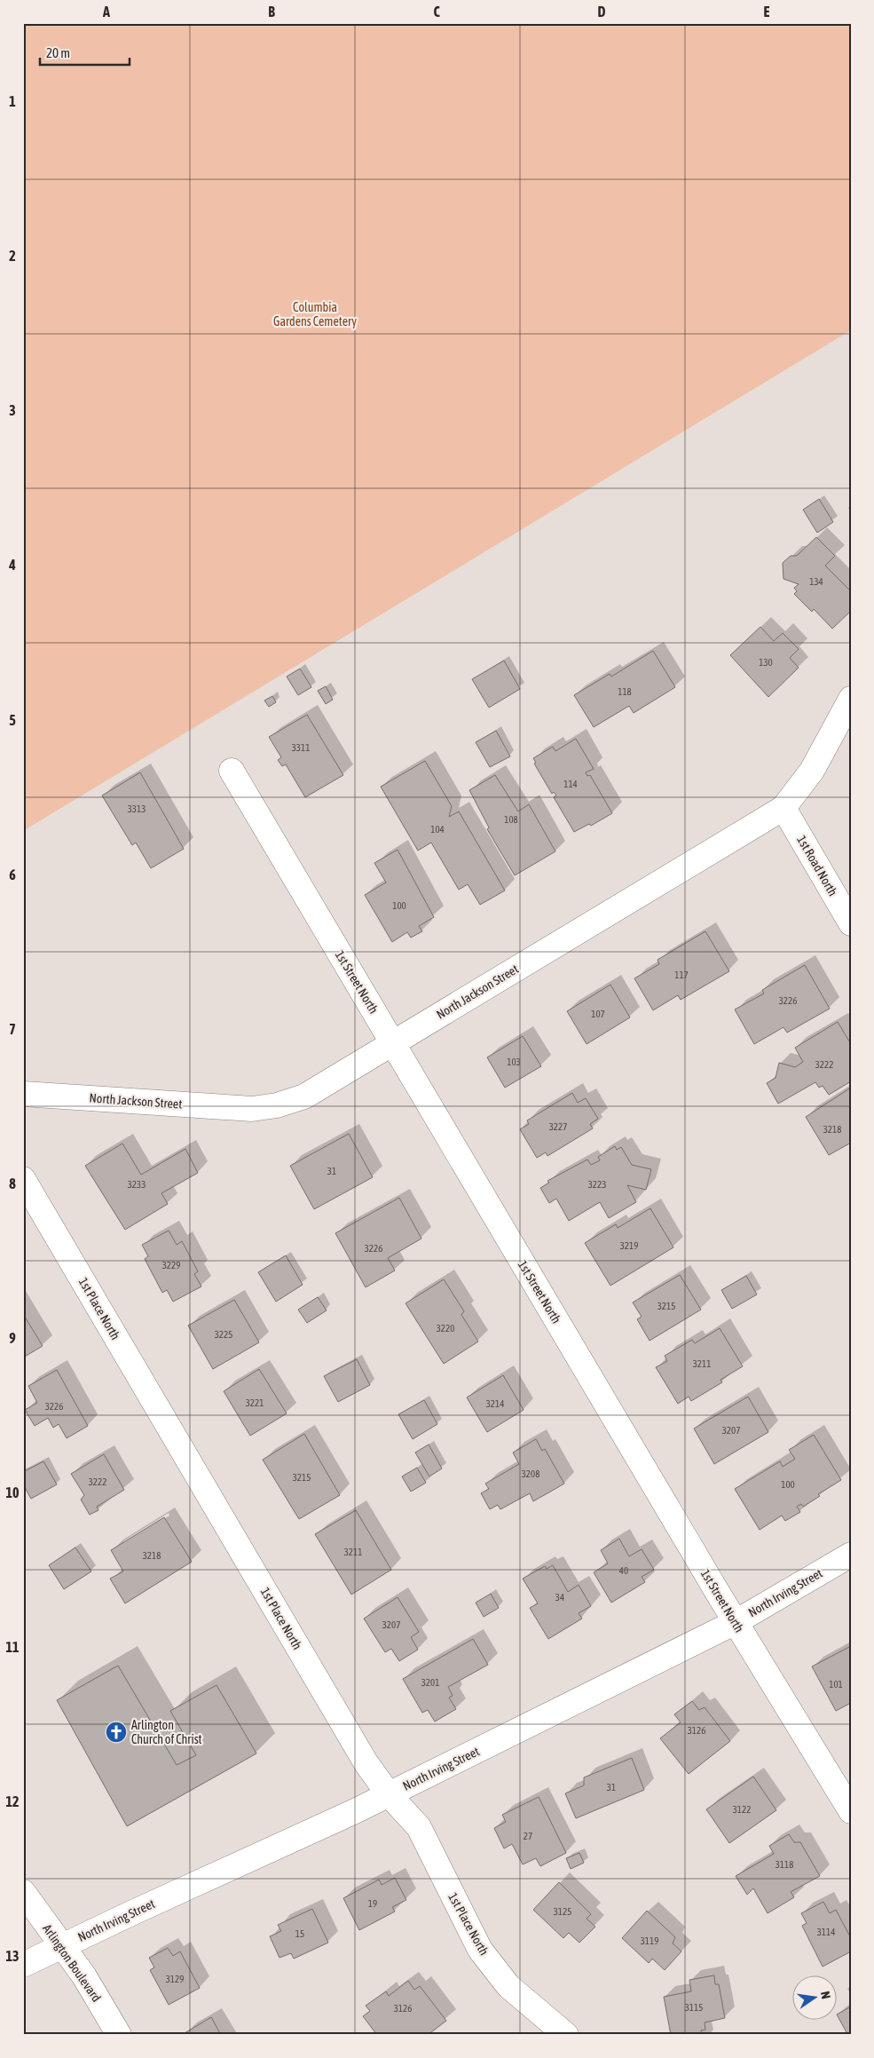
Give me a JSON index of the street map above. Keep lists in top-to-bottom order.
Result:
{
  "streets": {
    "street": [
      "1st Road North",
      "1st Street North",
      "North Jackson Street",
      "1st Place North",
      "North Irving Street",
      "Arlington Boulevard"
    ]
  },
  "crossings": [
    ["1st Road North", "North Jackson Street"],
    ["1st Street North", "North Jackson Street"],
    ["1st Street North", "North Irving Street"],
    ["1st Place North", "North Irving Street"],
    ["North Irving Street", "Arlington Boulevard"]
  ],
  "parks": ["Columbia Gardens Cemetery"],
  "places": {
    "church": ["Arlington Church of Christ"]
  },
  "house_numbers": [
    "134",
    "130",
    "118",
    "3311",
    "114",
    "3313",
    "108",
    "104",
    "100",
    "117",
    "3226",
    "107",
    "103",
    "3222",
    "3227",
    "3218",
    "31",
    "3233",
    "3223",
    "3219",
    "3226",
    "3229",
    "3215",
    "3220",
    "3225",
    "3211",
    "3221",
    "3214",
    "3226",
    "3207",
    "3208",
    "3215",
    "3222",
    "100",
    "3211",
    "3218",
    "40",
    "34",
    "3207",
    "3201",
    "101",
    "3126",
    "31",
    "3122",
    "27",
    "3118",
    "19",
    "3125",
    "3114",
    "15",
    "3119",
    "3129",
    "3115",
    "3126"
  ],
  "scale_bar": "20 m",
  "north": "right",
  "grid": {
    "columns": [
      "A",
      "B",
      "C",
      "D",
      "E"
    ],
    "rows": [
      "1",
      "2",
      "3",
      "4",
      "5",
      "6",
      "7",
      "8",
      "9",
      "10",
      "11",
      "12",
      "13"
    ]
  }
}
